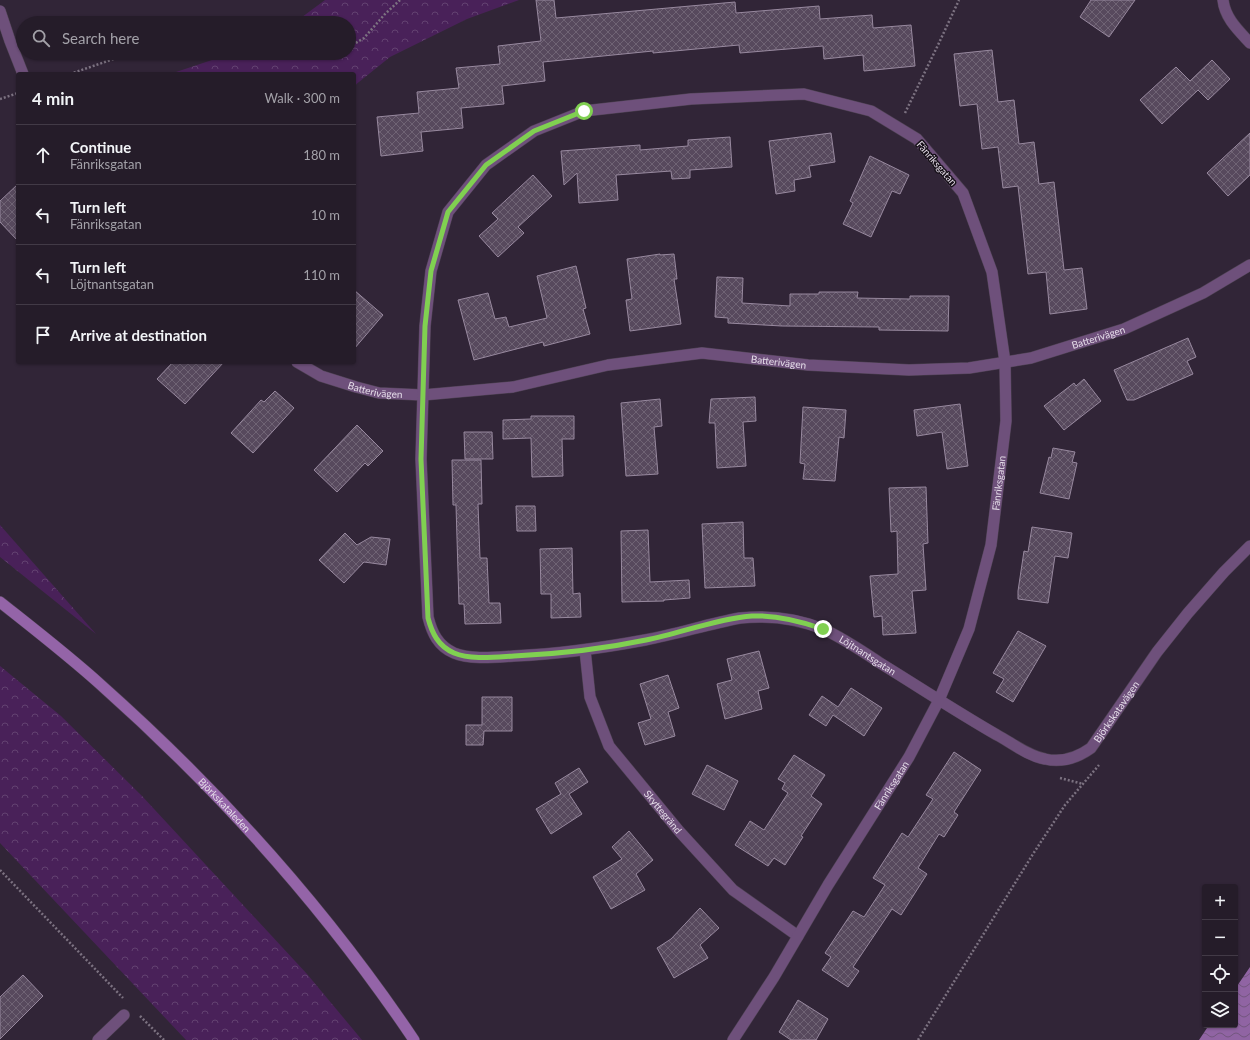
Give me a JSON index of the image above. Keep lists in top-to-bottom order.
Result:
{
  "streets": {
    "main road": ["Björkskataleden"],
    "street": [
      "Fänriksgatan",
      "Batterivägen",
      "Löjtnantsgatan",
      "Björkskatavägen",
      "Skyttegränd"
    ]
  },
  "crossings": [
    ["Fänriksgatan", "Batterivägen"],
    ["Fänriksgatan", "Löjtnantsgatan"],
    ["Fänriksgatan", "Björkskatavägen"],
    ["Fänriksgatan", "Skyttegränd"],
    ["Löjtnantsgatan", "Björkskatavägen"],
    ["Löjtnantsgatan", "Skyttegränd"]
  ],
  "page": {
    "search": "Search here",
    "heading": ["4 min", "Walk · 300 m"],
    "list": [
      ["Continue", "Fänriksgatan", "180 m"],
      ["Turn left", "Fänriksgatan", "10 m"],
      ["Turn left", "Löjtnantsgatan", "110 m"],
      "Arrive at destination"
    ],
    "map_buttons": ["+", "−"]
  }
}
